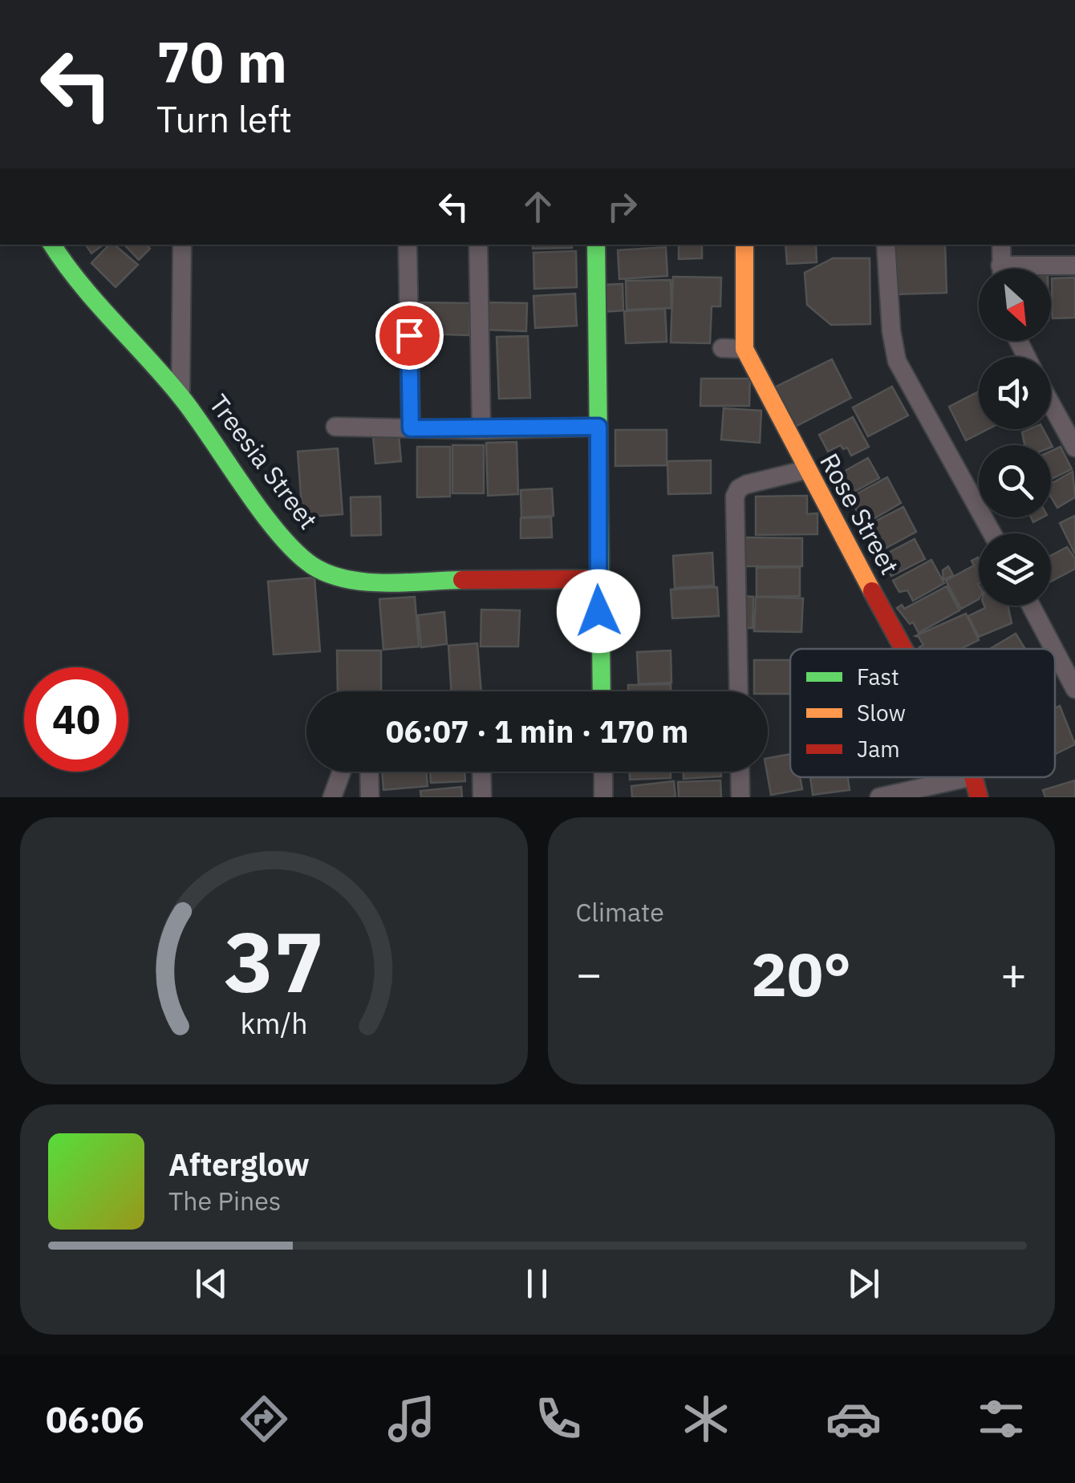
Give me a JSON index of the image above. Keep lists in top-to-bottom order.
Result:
{
  "streets": {
    "street": ["Treesia Street", "Rose Street"]
  },
  "legend": ["Fast", "Slow", "Jam"],
  "north": "bottom right",
  "page": {
    "turn": ["70 m", "Turn left"],
    "limit": "40",
    "trip": "06:07 · 1 min · 170 m",
    "tile": "Climate",
    "heat": ["−", "20°", "+"],
    "song": ["Afterglow", "The Pines"],
    "tabs": "06:06",
    "gauge": ["37", "km/h"]
  }
}
